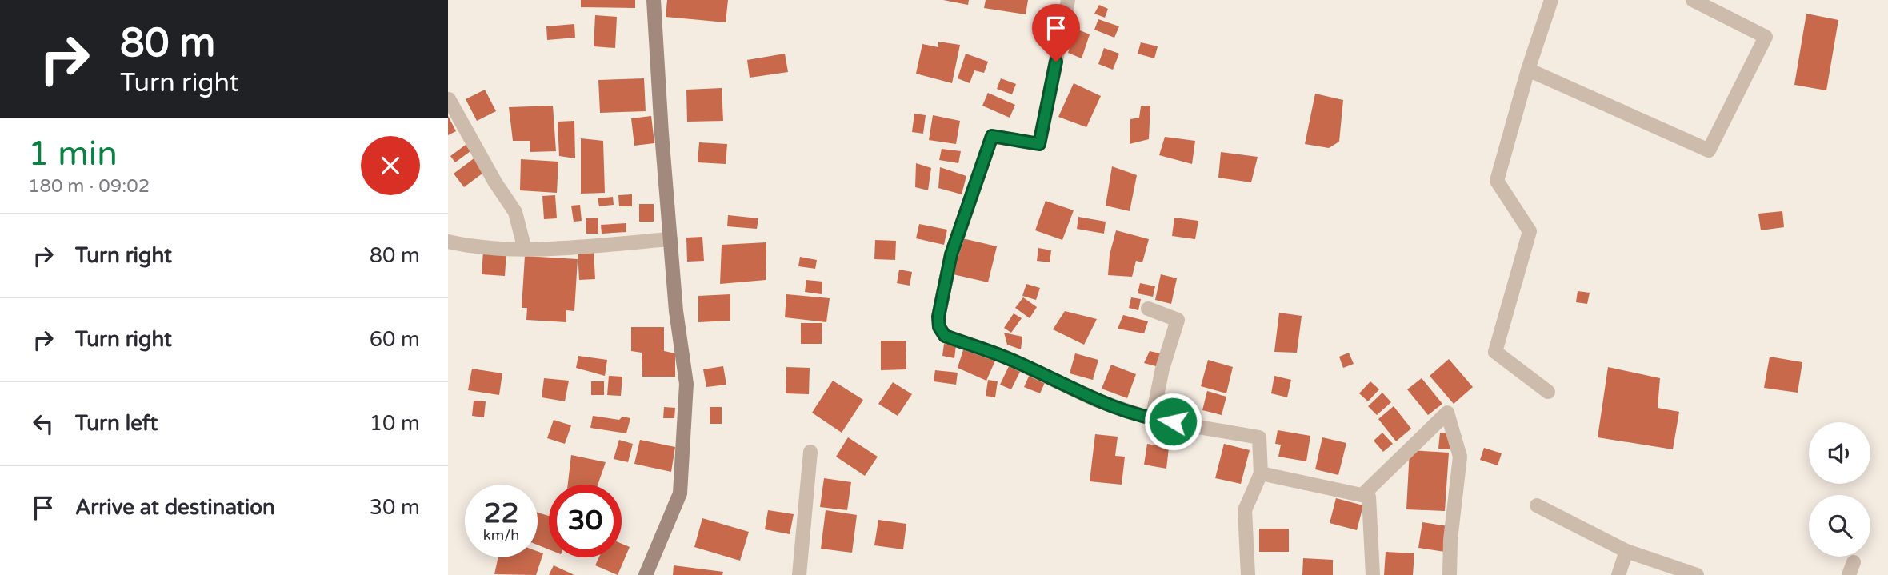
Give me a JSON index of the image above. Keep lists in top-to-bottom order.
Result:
{
  "page": {
    "turn": ["80 m", "Turn right"],
    "heading": ["1 min", "180 m · 09:02"],
    "list": [
      {
        "name": "Turn right",
        "value": "80 m"
      },
      {
        "name": "Turn right",
        "value": "60 m"
      },
      {
        "name": "Turn left",
        "value": "10 m"
      },
      {
        "name": "Arrive at destination",
        "value": "30 m"
      }
    ],
    "speed": "22 km/h",
    "limit": "30"
  }
}
